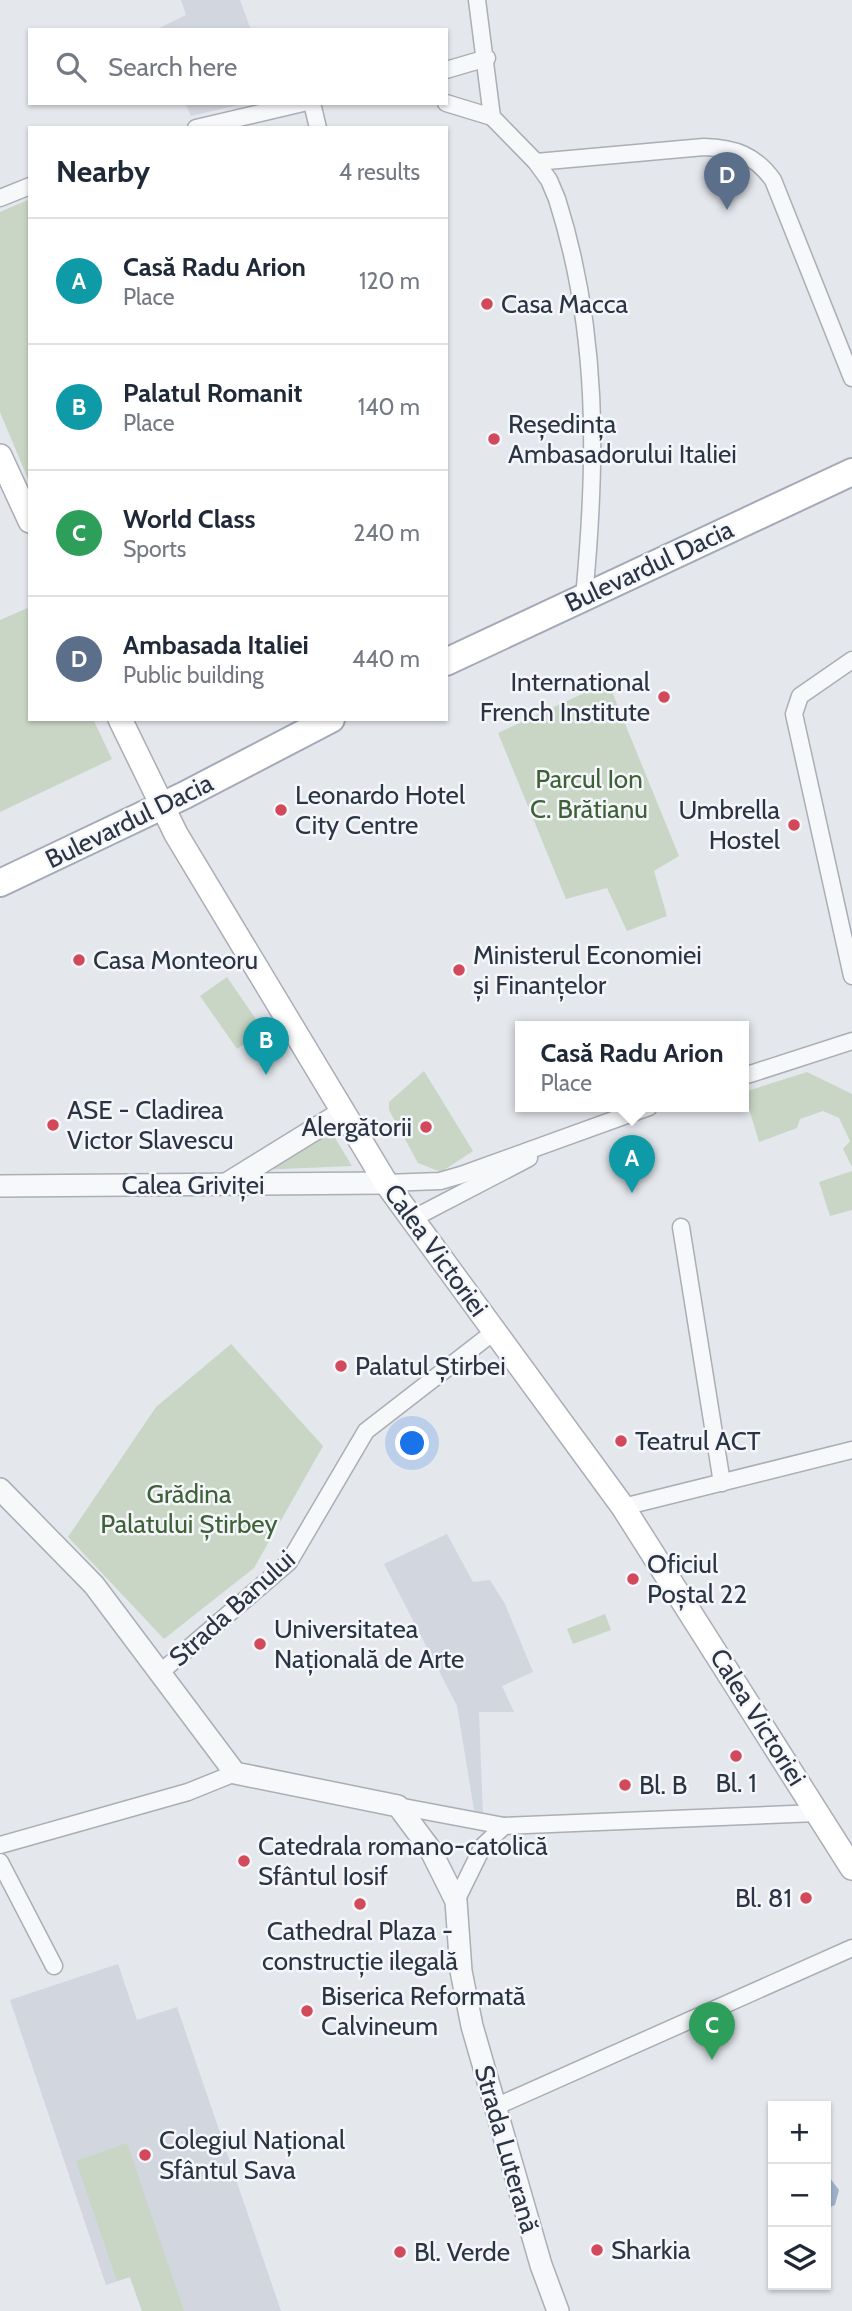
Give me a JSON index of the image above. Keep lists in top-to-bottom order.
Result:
{
  "streets": {
    "main road": ["Bulevardul Dacia", "Calea Victoriei"],
    "street": ["Calea Griviței", "Strada Banului", "Strada Luterană"]
  },
  "crossings": [
    ["Bulevardul Dacia", "Calea Victoriei"],
    ["Calea Griviței", "Calea Victoriei"],
    ["Calea Victoriei", "Strada Banului"]
  ],
  "parks": ["Parcul Ion C. Brătianu", "Grădina Palatului Știrbey"],
  "places": [
    "Casa Macca",
    "Reședința Ambasadorului Italiei",
    "International French Institute",
    "Leonardo Hotel City Centre",
    "Umbrella Hostel",
    "Casa Monteoru",
    "Ministerul Economiei și Finanțelor",
    "ASE - Cladirea Victor Slavescu",
    "Alergătorii",
    "Palatul Știrbei",
    "Teatrul ACT",
    "Oficiul Poștal 22",
    "Universitatea Națională de Arte",
    "Bl. 1",
    "Bl. B",
    "Catedrala romano-catolică Sfântul Iosif",
    "Bl. 81",
    "Cathedral Plaza - construcție ilegală",
    "Biserica Reformată Calvineum",
    "Colegiul Național Sfântul Sava",
    "Sharkia",
    "Bl. Verde"
  ],
  "page": {
    "search": "Search here",
    "heading": ["Nearby", "4 results"],
    "pins": [
      "D",
      "B",
      "A",
      "C"
    ],
    "list": [
      {
        "mark": "A",
        "name": "Casă Radu Arion",
        "note": "Place",
        "value": "120 m"
      },
      {
        "mark": "B",
        "name": "Palatul Romanit",
        "note": "Place",
        "value": "140 m"
      },
      {
        "mark": "C",
        "name": "World Class",
        "note": "Sports",
        "value": "240 m"
      },
      {
        "mark": "D",
        "name": "Ambasada Italiei",
        "note": "Public building",
        "value": "440 m"
      }
    ],
    "popup": ["Casă Radu Arion", "Place"],
    "map_buttons": ["+", "−"]
  }
}
